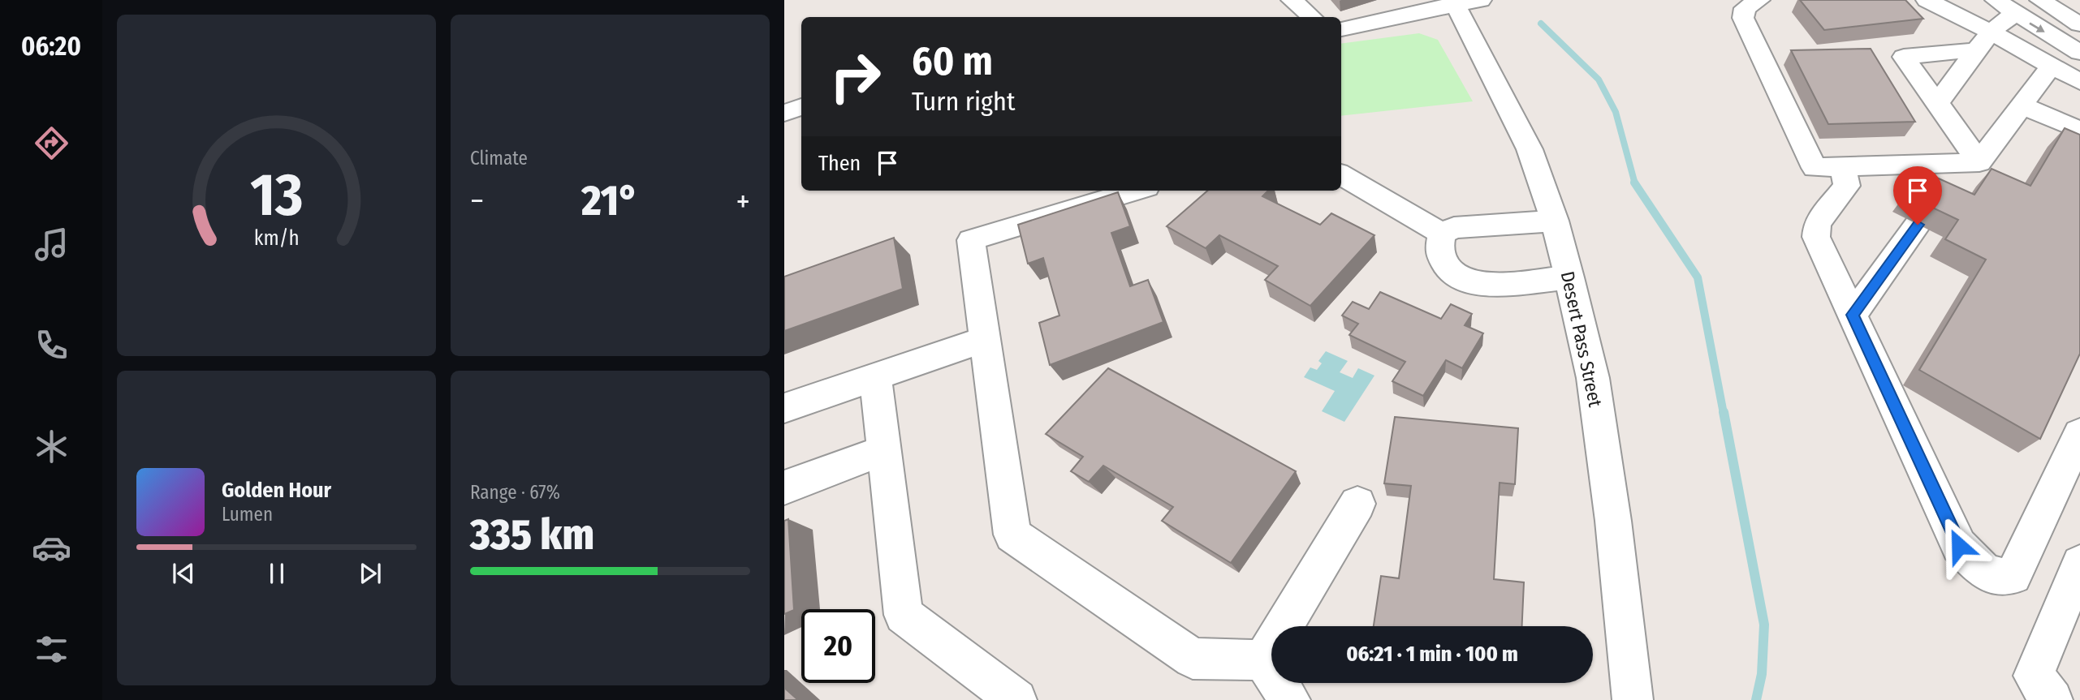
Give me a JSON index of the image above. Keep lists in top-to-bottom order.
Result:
{
  "streets": {
    "street": ["Desert Pass Street"]
  },
  "page": {
    "tabs": "06:20",
    "tile": [
      "Climate",
      ["Range · 67%", "335 km"]
    ],
    "turn": ["60 m", "Turn right"],
    "then": "Then",
    "heat": ["−", "21°", "+"],
    "song": ["Golden Hour", "Lumen"],
    "limit": "20",
    "trip": "06:21 · 1 min · 100 m",
    "gauge": ["13", "km/h"]
  }
}
